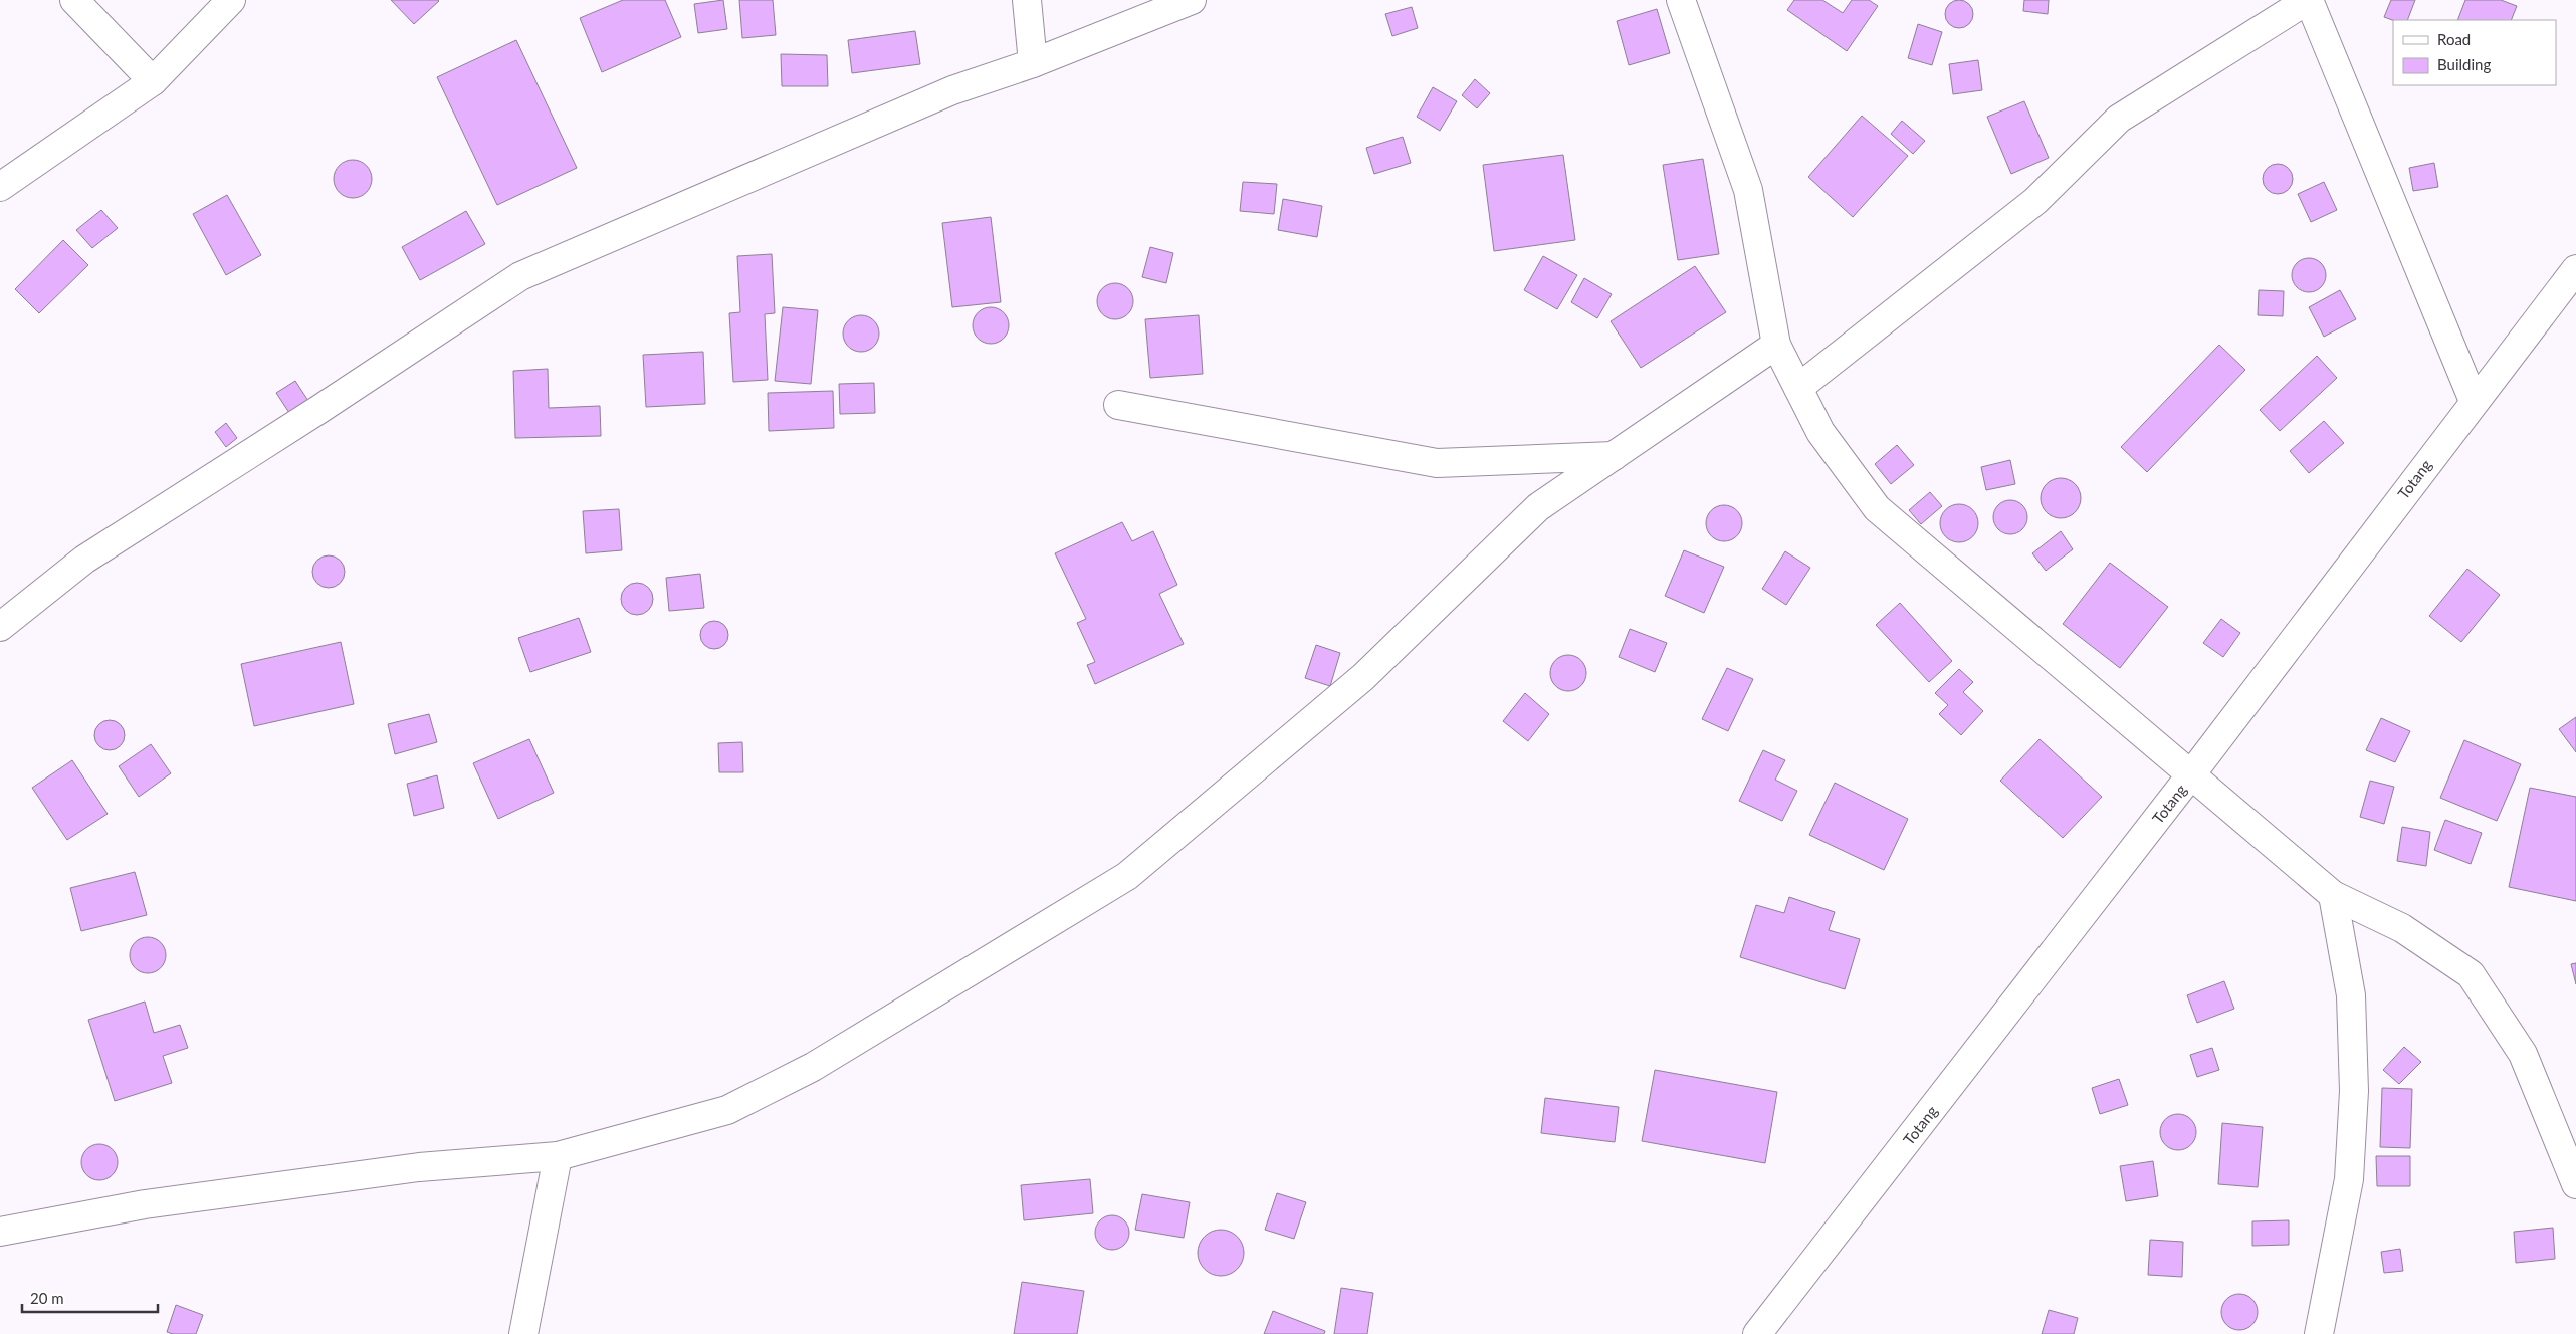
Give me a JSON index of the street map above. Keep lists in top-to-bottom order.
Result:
{
  "streets": {
    "street": ["Totang"]
  },
  "legend": ["Road", "Building"],
  "scale_bar": "20 m"
}
